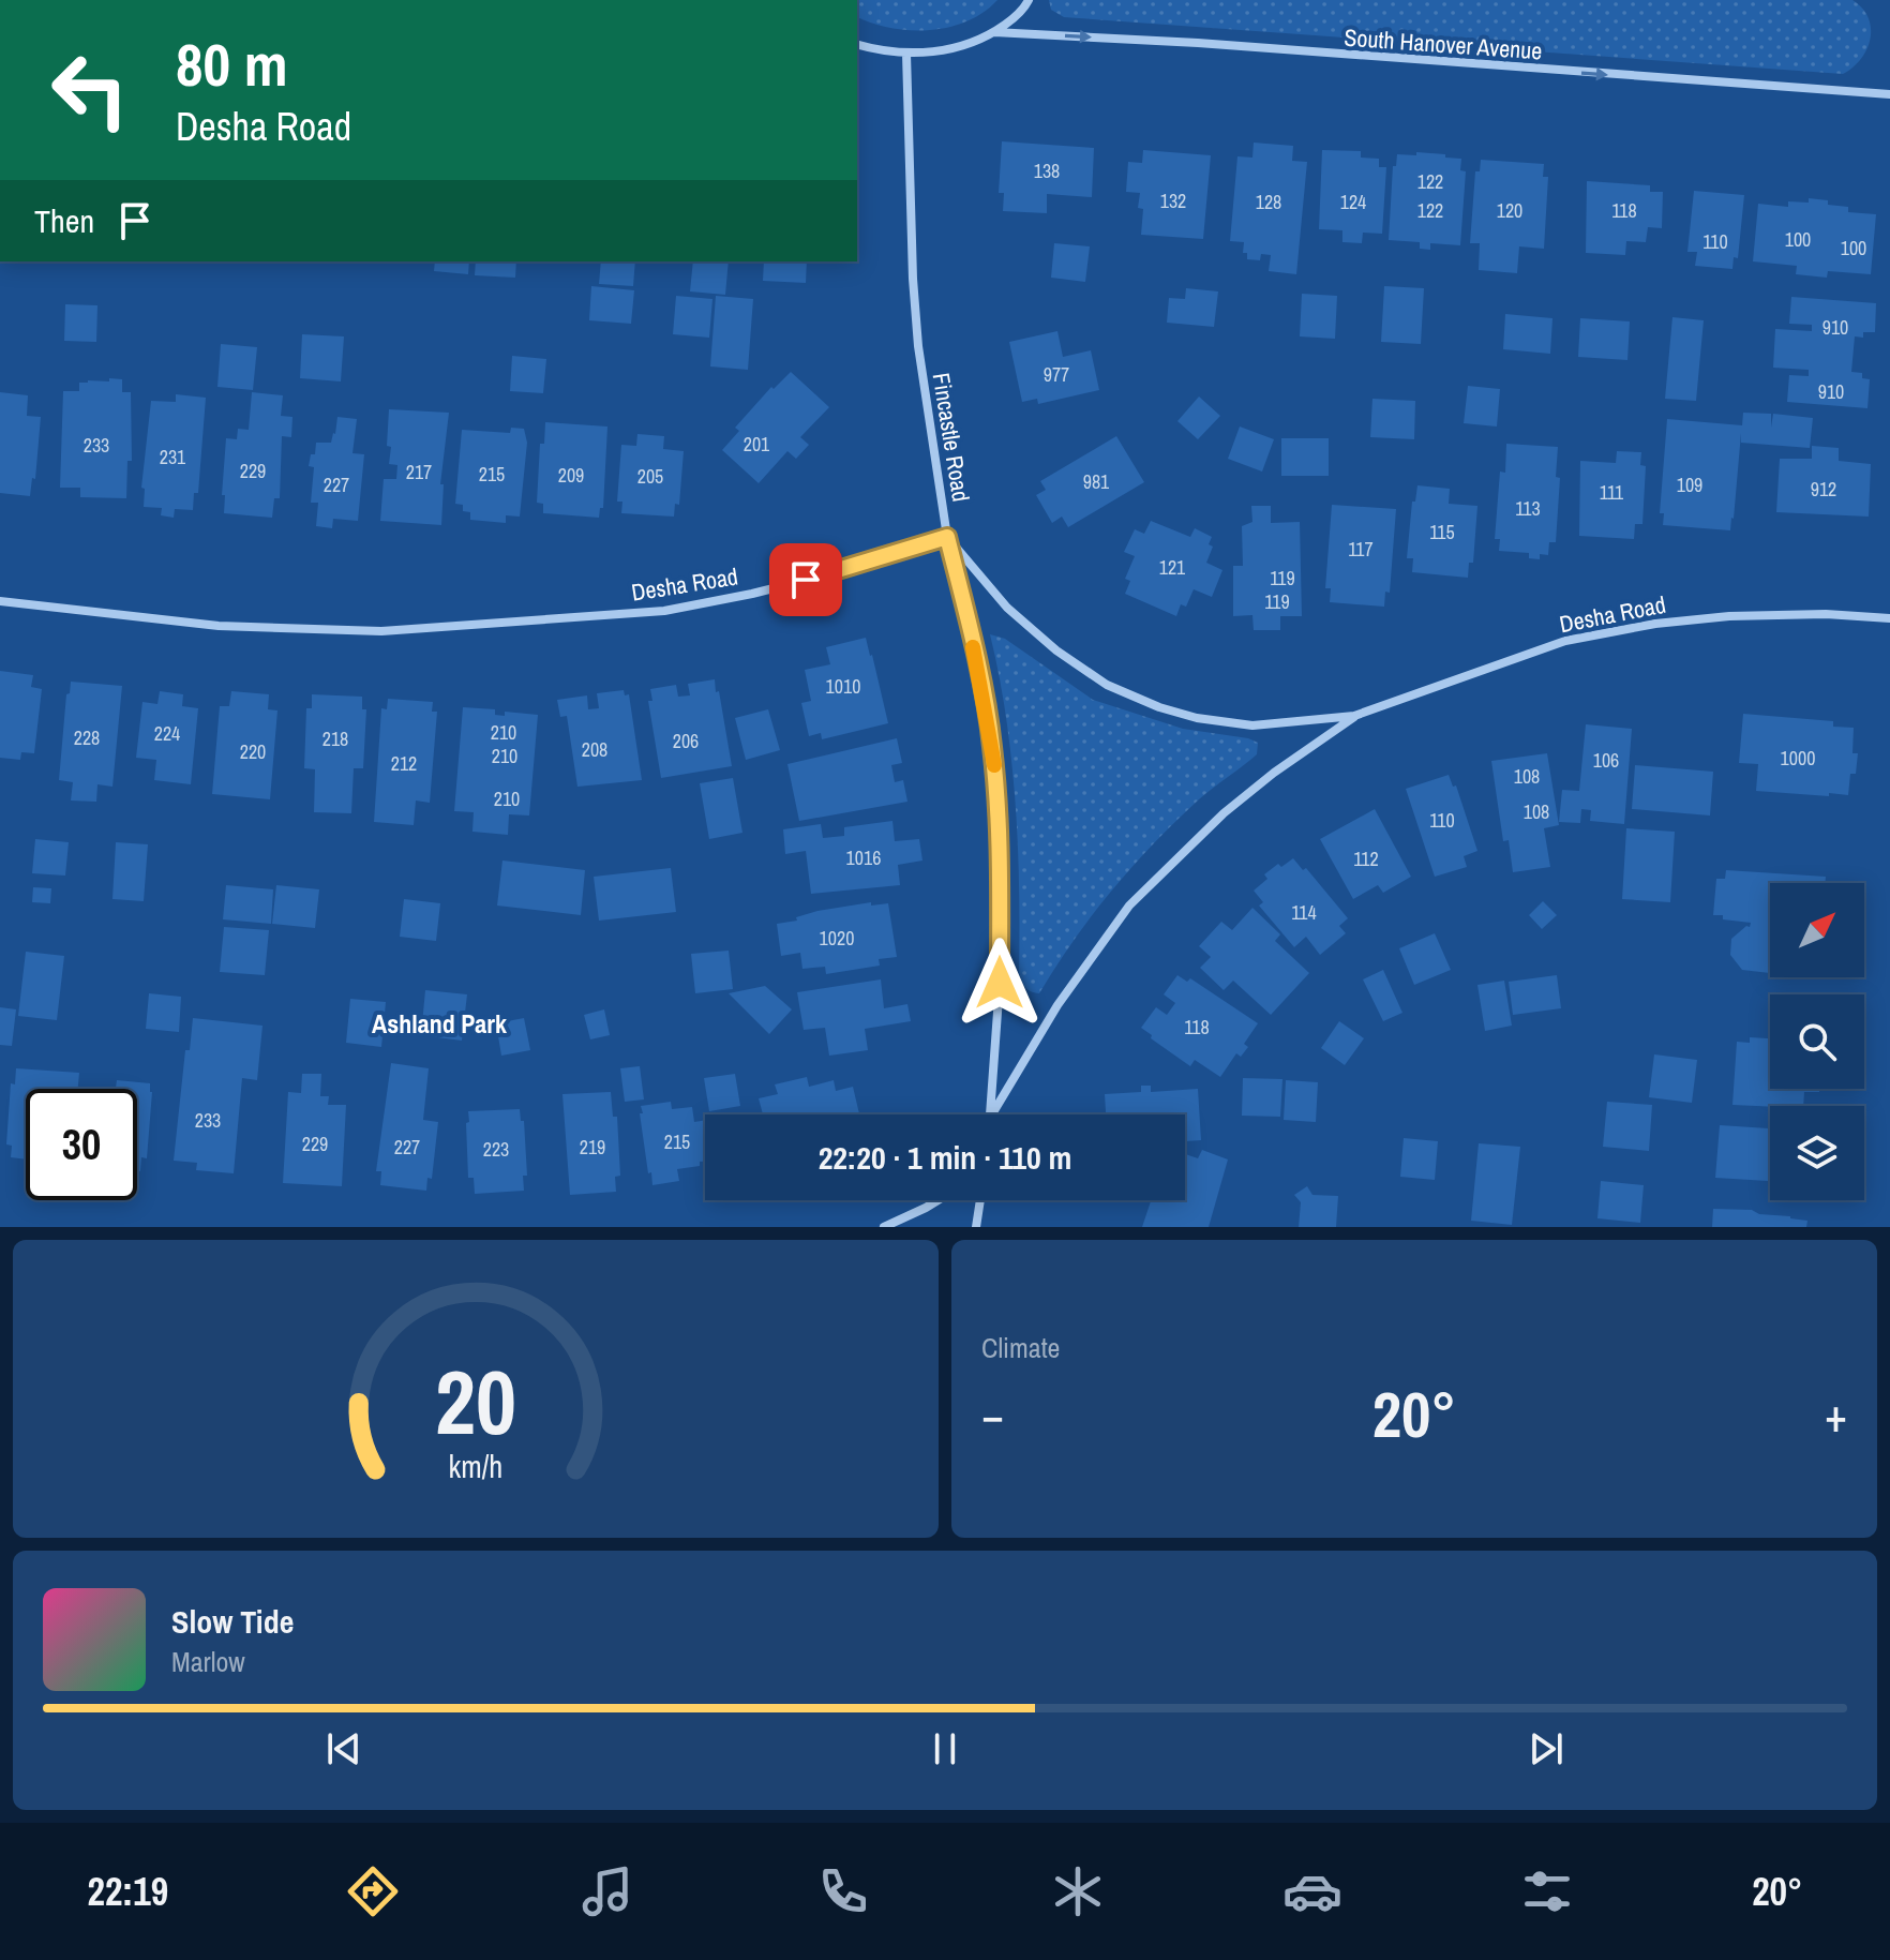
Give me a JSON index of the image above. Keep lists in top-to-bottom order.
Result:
{
  "streets": {
    "street": ["South Hanover Avenue", "Fincastle Road", "Desha Road"]
  },
  "crossings": [
    ["South Hanover Avenue", "Fincastle Road"],
    ["Fincastle Road", "Desha Road"]
  ],
  "one_way": ["South Hanover Avenue"],
  "districts": ["Ashland Park"],
  "house_numbers": [
    "138",
    "122",
    "132",
    "128",
    "124",
    "122",
    "120",
    "118",
    "100",
    "110",
    "100",
    "910",
    "977",
    "910",
    "201",
    "233",
    "231",
    "229",
    "217",
    "215",
    "209",
    "205",
    "981",
    "227",
    "109",
    "912",
    "111",
    "113",
    "115",
    "117",
    "121",
    "119",
    "119",
    "1010",
    "210",
    "224",
    "228",
    "218",
    "206",
    "208",
    "220",
    "210",
    "1000",
    "106",
    "212",
    "108",
    "210",
    "108",
    "110",
    "1016",
    "112",
    "114",
    "1020",
    "118",
    "233",
    "215",
    "229",
    "227",
    "219",
    "223"
  ],
  "north": "top right",
  "page": {
    "turn": ["80 m", "Desha Road"],
    "then": "Then",
    "limit": "30",
    "trip": "22:20 · 1 min · 110 m",
    "tile": "Climate",
    "heat": ["−", "20°", "+"],
    "song": ["Slow Tide", "Marlow"],
    "tabs": ["22:19", "20°"],
    "gauge": ["20", "km/h"]
  }
}
